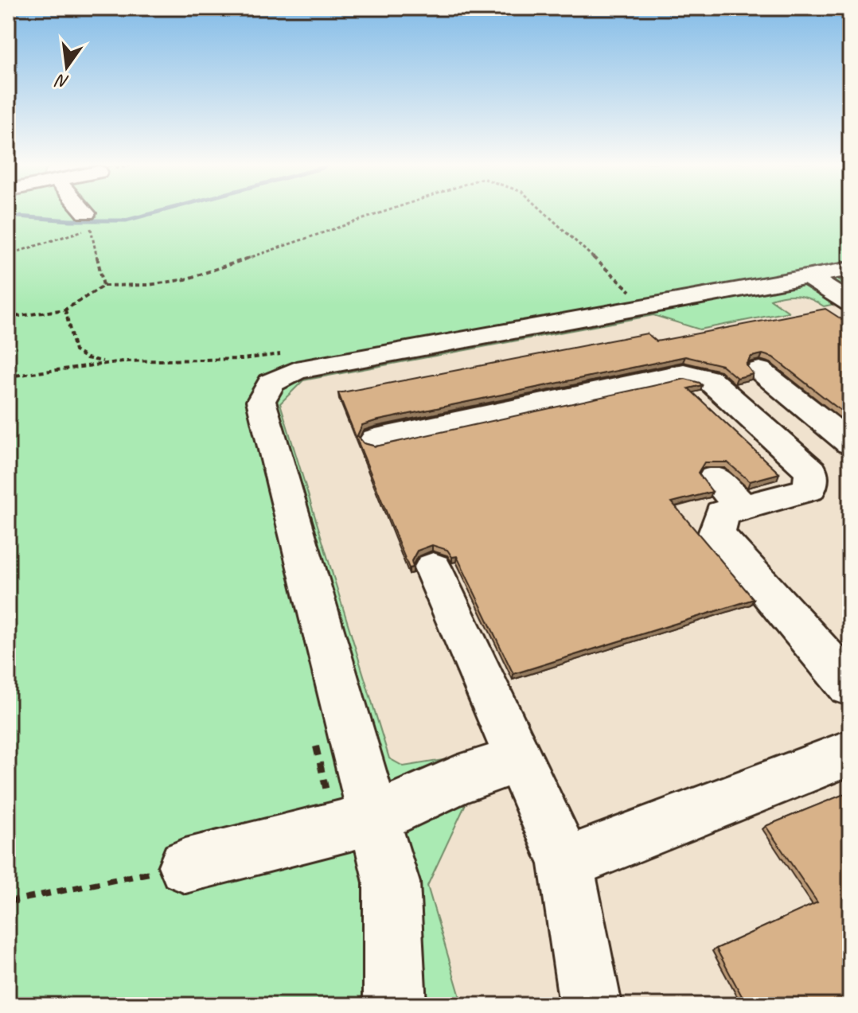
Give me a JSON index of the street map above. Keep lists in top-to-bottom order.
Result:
{
  "north": "bottom"
}
